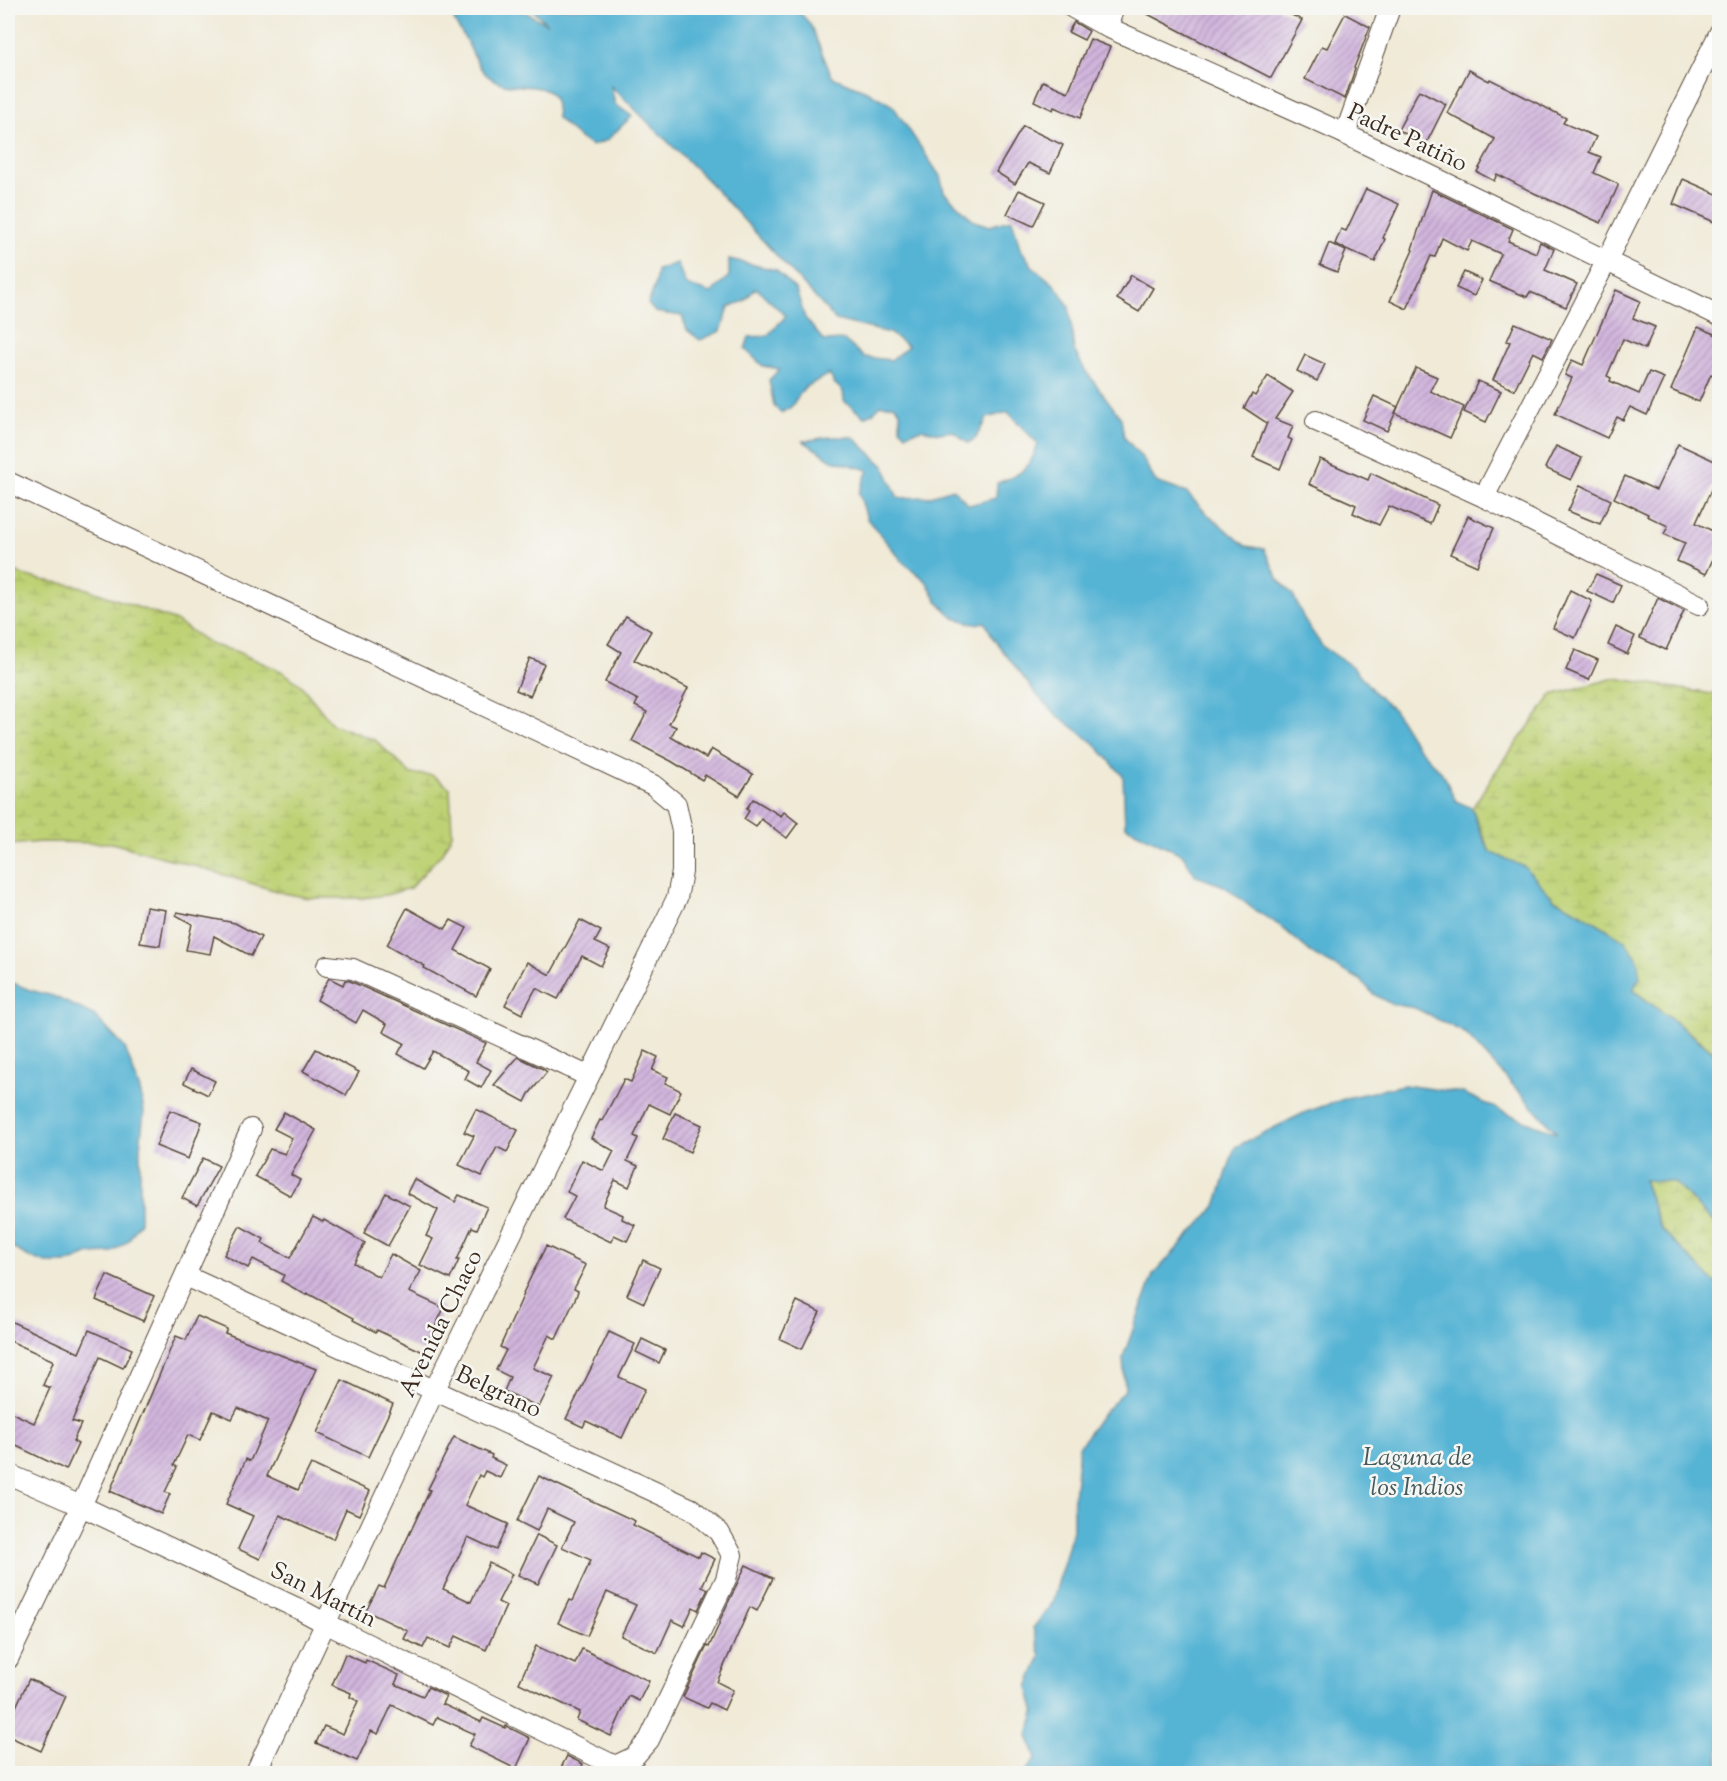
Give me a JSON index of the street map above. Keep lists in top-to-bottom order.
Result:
{
  "streets": {
    "street": [
      "Padre Patiño",
      "Avenida Chaco",
      "Belgrano",
      "San Martín"
    ]
  },
  "crossings": [
    ["Avenida Chaco", "Belgrano"],
    ["Avenida Chaco", "San Martín"],
    ["Belgrano", "San Martín"]
  ],
  "water": ["Laguna de los Indios"]
}
